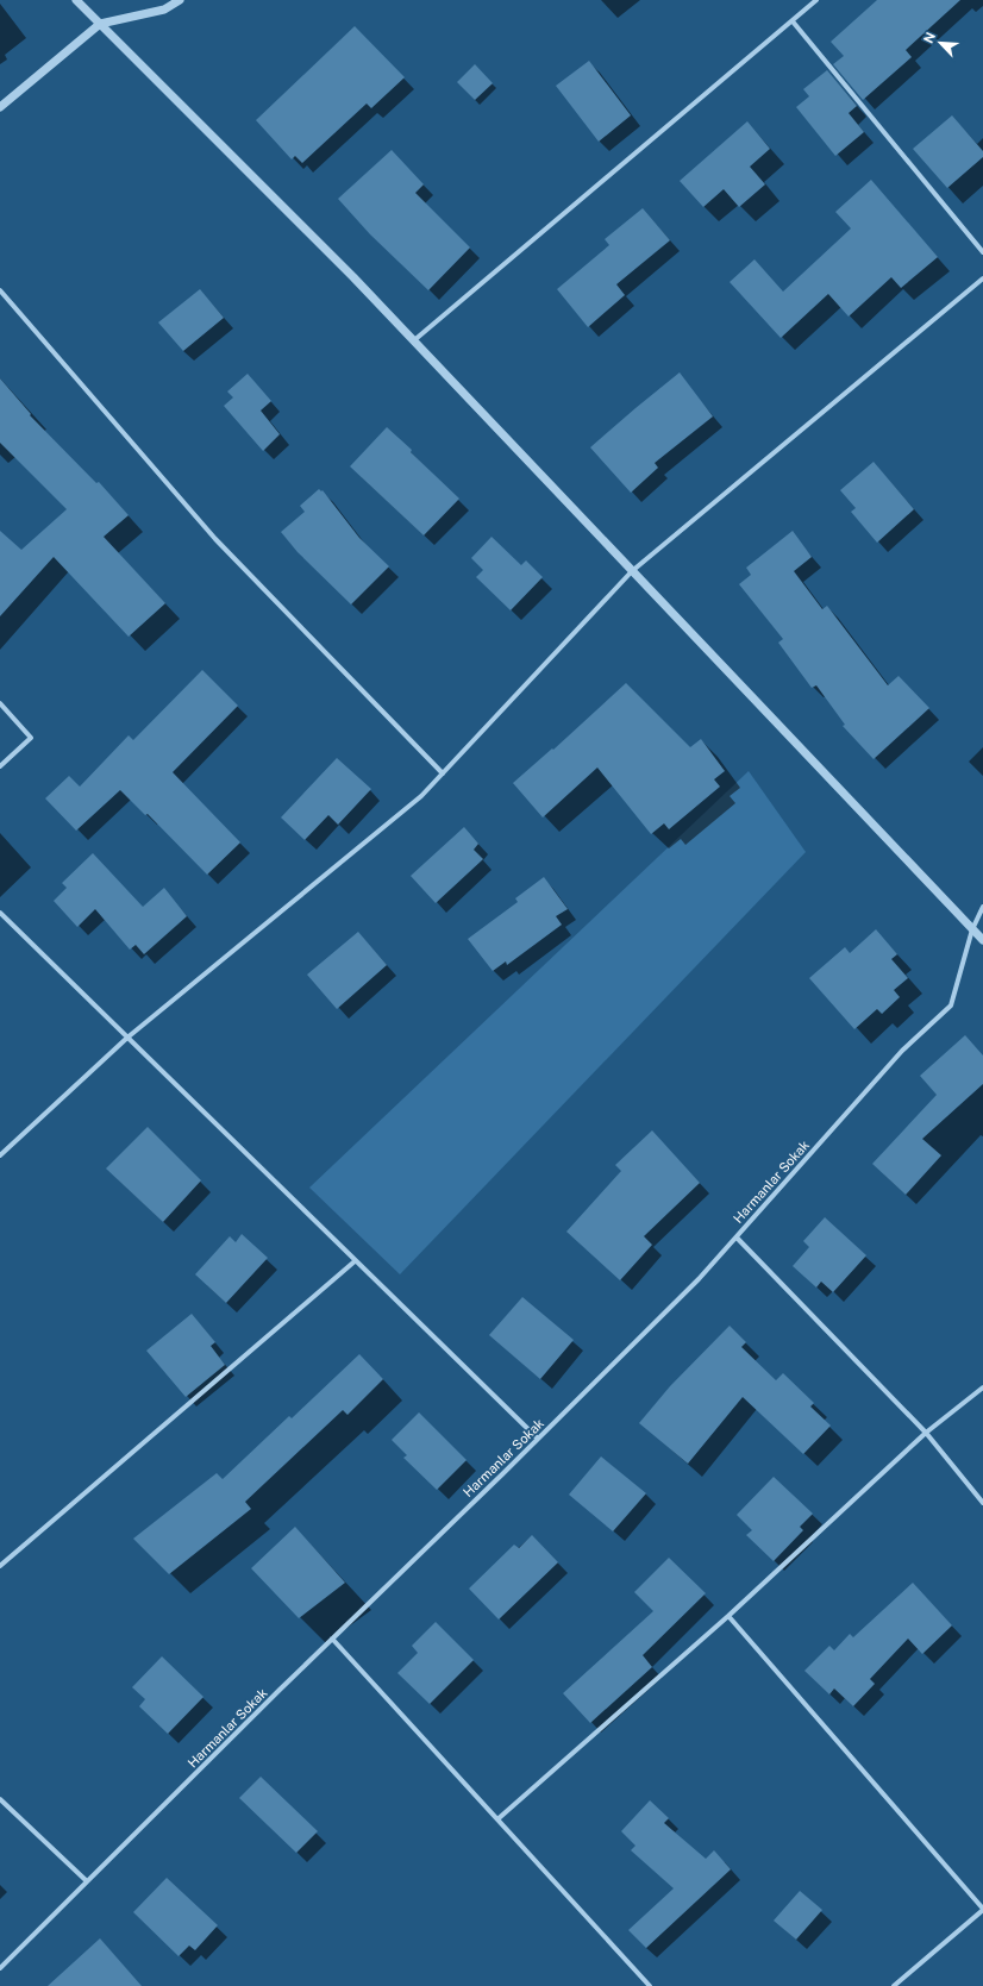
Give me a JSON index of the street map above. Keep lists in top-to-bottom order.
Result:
{
  "streets": {
    "street": ["Harmanlar Sokak"]
  },
  "north": "top left"
}
